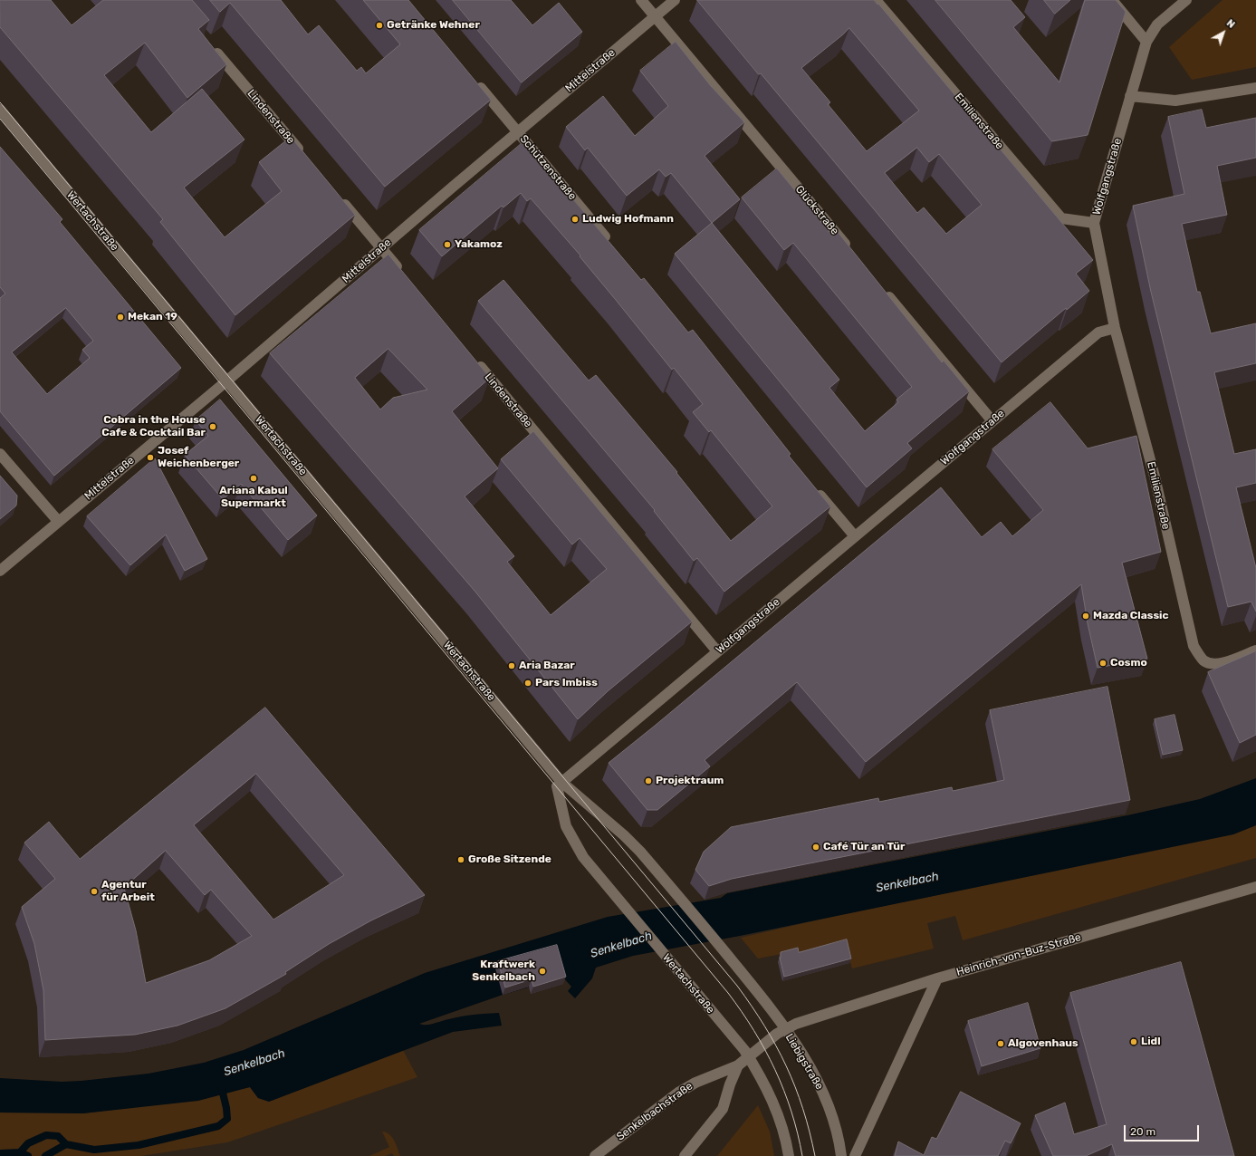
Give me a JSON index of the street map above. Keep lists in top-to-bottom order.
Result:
{
  "streets": {
    "street": [
      "Mittelstraße",
      "Lindenstraße",
      "Emilienstraße",
      "Schützenstraße",
      "Wolfgangstraße",
      "Glückstraße",
      "Wertachstraße",
      "Heinrich-von-Buz-Straße",
      "Liebigstraße",
      "Senkelbachstraße"
    ]
  },
  "crossings": [
    ["Mittelstraße", "Schützenstraße"],
    ["Mittelstraße", "Glückstraße"],
    ["Mittelstraße", "Wertachstraße"],
    ["Lindenstraße", "Wolfgangstraße"],
    ["Emilienstraße", "Wolfgangstraße"],
    ["Wolfgangstraße", "Wertachstraße"],
    ["Wertachstraße", "Heinrich-von-Buz-Straße"],
    ["Wertachstraße", "Liebigstraße"],
    ["Heinrich-von-Buz-Straße", "Liebigstraße"],
    ["Heinrich-von-Buz-Straße", "Senkelbachstraße"]
  ],
  "water": ["Senkelbach"],
  "places": [
    "Getränke Wehner",
    "Ludwig Hofmann",
    "Yakamoz",
    "Mekan 19",
    "Cobra in the House Cafe & Cocktail Bar",
    "Josef Weichenberger",
    "Ariana Kabul Supermarkt",
    "Mazda Classic",
    "Cosmo",
    "Aria Bazar",
    "Pars Imbiss",
    "Projektraum",
    "Café Tür an Tür",
    "Große Sitzende",
    "Agentur für Arbeit",
    "Kraftwerk Senkelbach",
    "Lidl",
    "Algovenhaus"
  ],
  "scale_bar": "20 m",
  "north": "top right"
}
